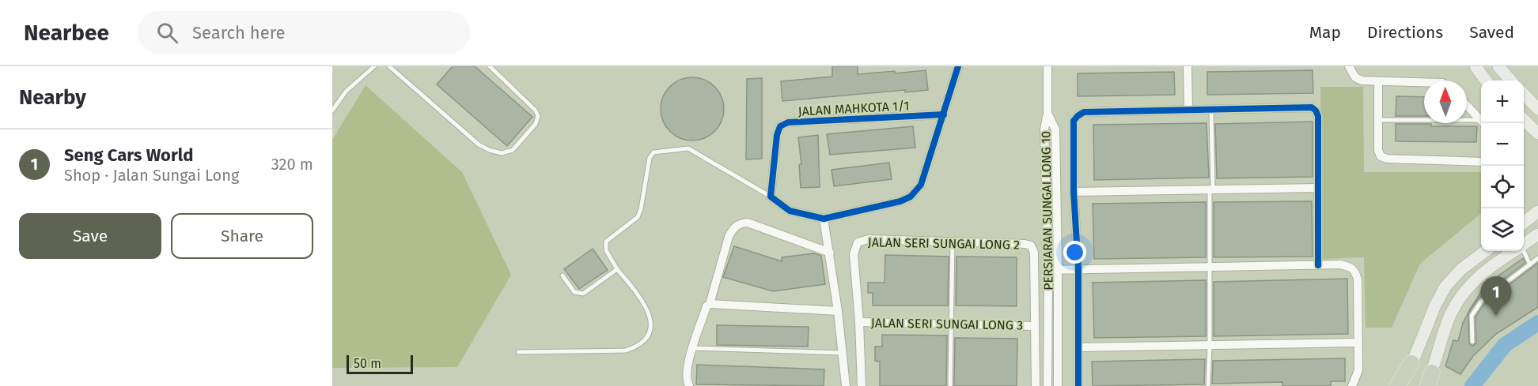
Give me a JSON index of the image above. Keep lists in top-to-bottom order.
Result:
{
  "streets": {
    "street": [
      "JALAN MAHKOTA 1/1",
      "PERSIARAN SUNGAI LONG 10",
      "JALAN SERI SUNGAI LONG 2",
      "JALAN SERI SUNGAI LONG 3"
    ]
  },
  "crossings": [
    ["JALAN SERI SUNGAI LONG 2", "JALAN SERI SUNGAI LONG 3"]
  ],
  "scale_bar": "50 m",
  "north": "top",
  "page": {
    "header": "Nearbee",
    "search": "Search here",
    "nav": ["Map", "Directions", "Saved"],
    "heading": "Nearby",
    "map_buttons": ["+", "−"],
    "list": [
      {
        "mark": "1",
        "name": "Seng Cars World",
        "note": "Shop · Jalan Sungai Long",
        "value": "320 m"
      }
    ],
    "buttons": ["Save", "Share"],
    "pins": "1",
    "scale": "50 m"
  }
}
